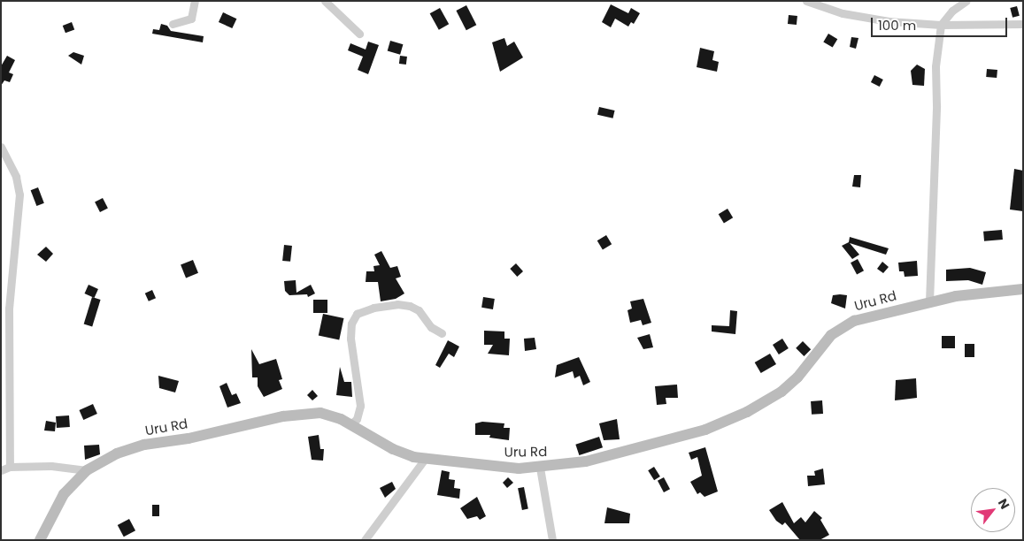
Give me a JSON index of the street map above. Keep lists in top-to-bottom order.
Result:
{
  "streets": {
    "street": ["Uru Rd"]
  },
  "scale_bar": "100 m",
  "north": "top right"
}
